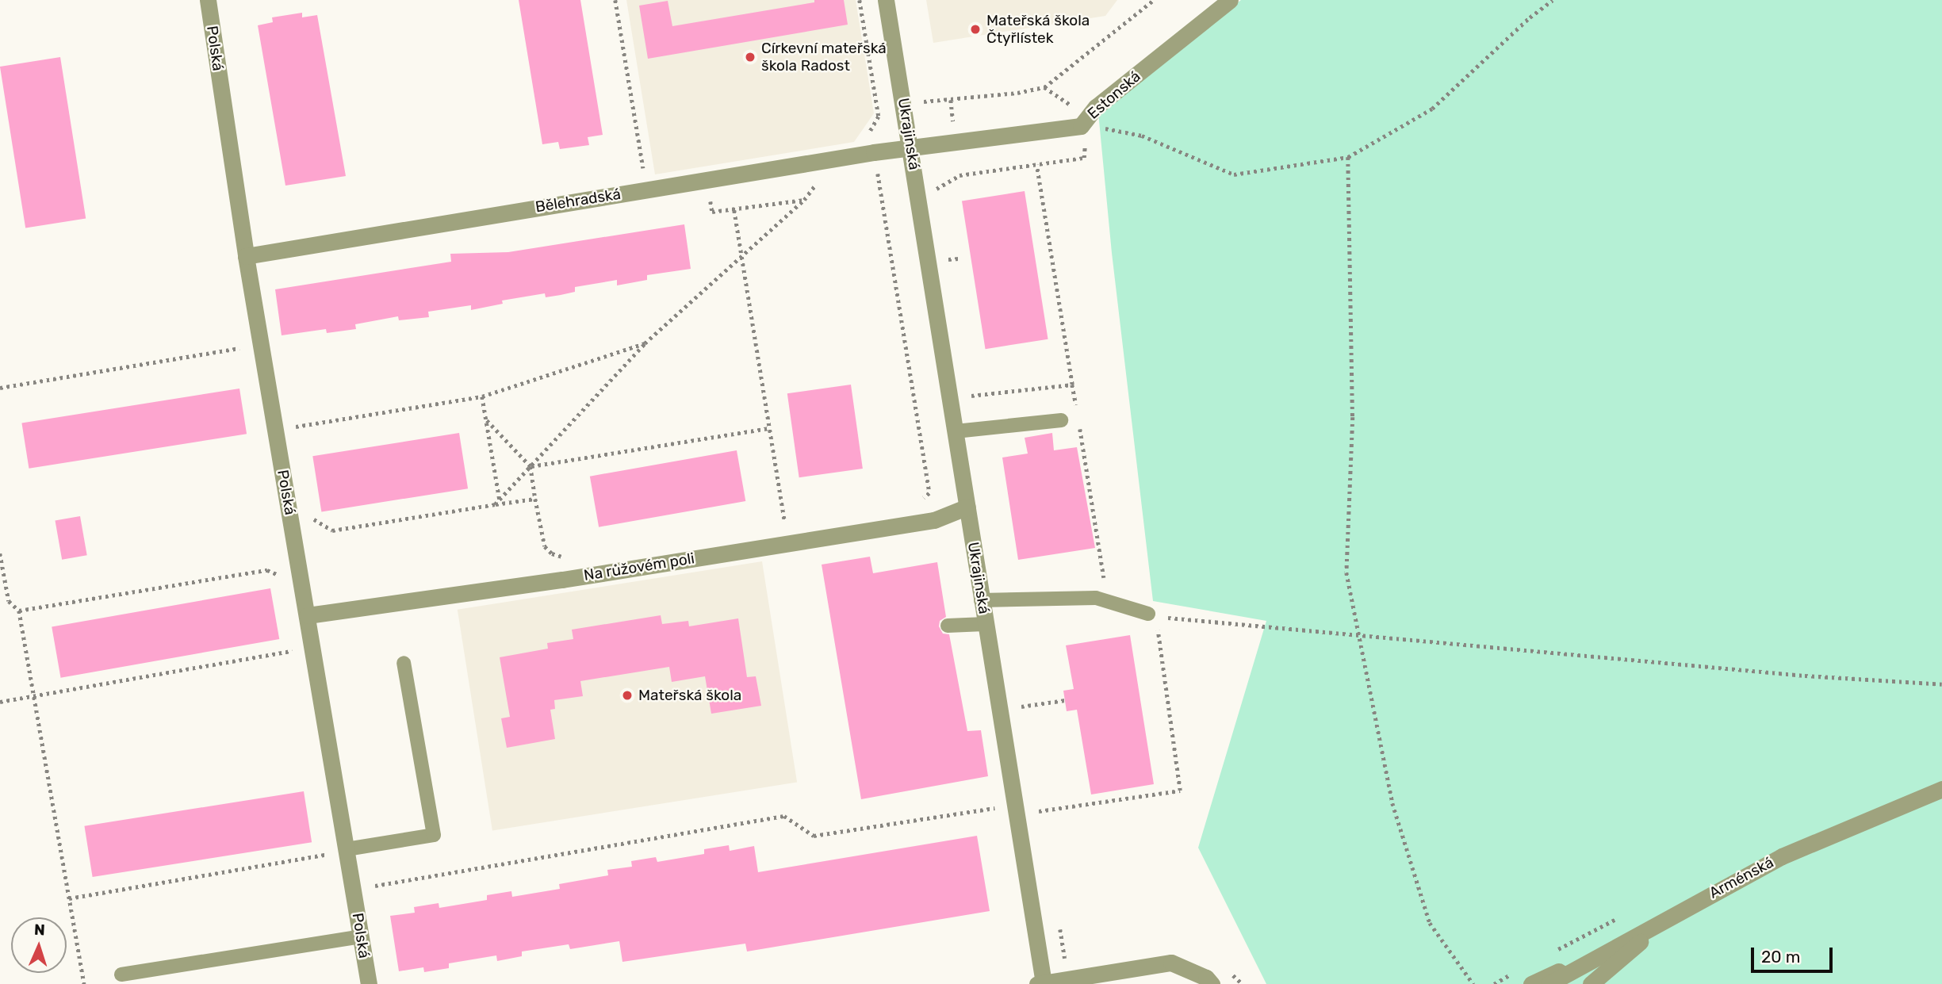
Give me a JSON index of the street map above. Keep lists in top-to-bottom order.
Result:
{
  "streets": {
    "street": [
      "Polská",
      "Estonská",
      "Ukrajinská",
      "Bělehradská",
      "Na růžovém poli",
      "Arménská"
    ]
  },
  "crossings": [
    ["Polská", "Bělehradská"],
    ["Polská", "Na růžovém poli"],
    ["Estonská", "Ukrajinská"],
    ["Estonská", "Bělehradská"],
    ["Ukrajinská", "Bělehradská"],
    ["Ukrajinská", "Na růžovém poli"]
  ],
  "places": ["Mateřská škola Čtyřlístek", "Církevní mateřská škola Radost", "Mateřská škola"],
  "scale_bar": "20 m",
  "north": "top"
}
